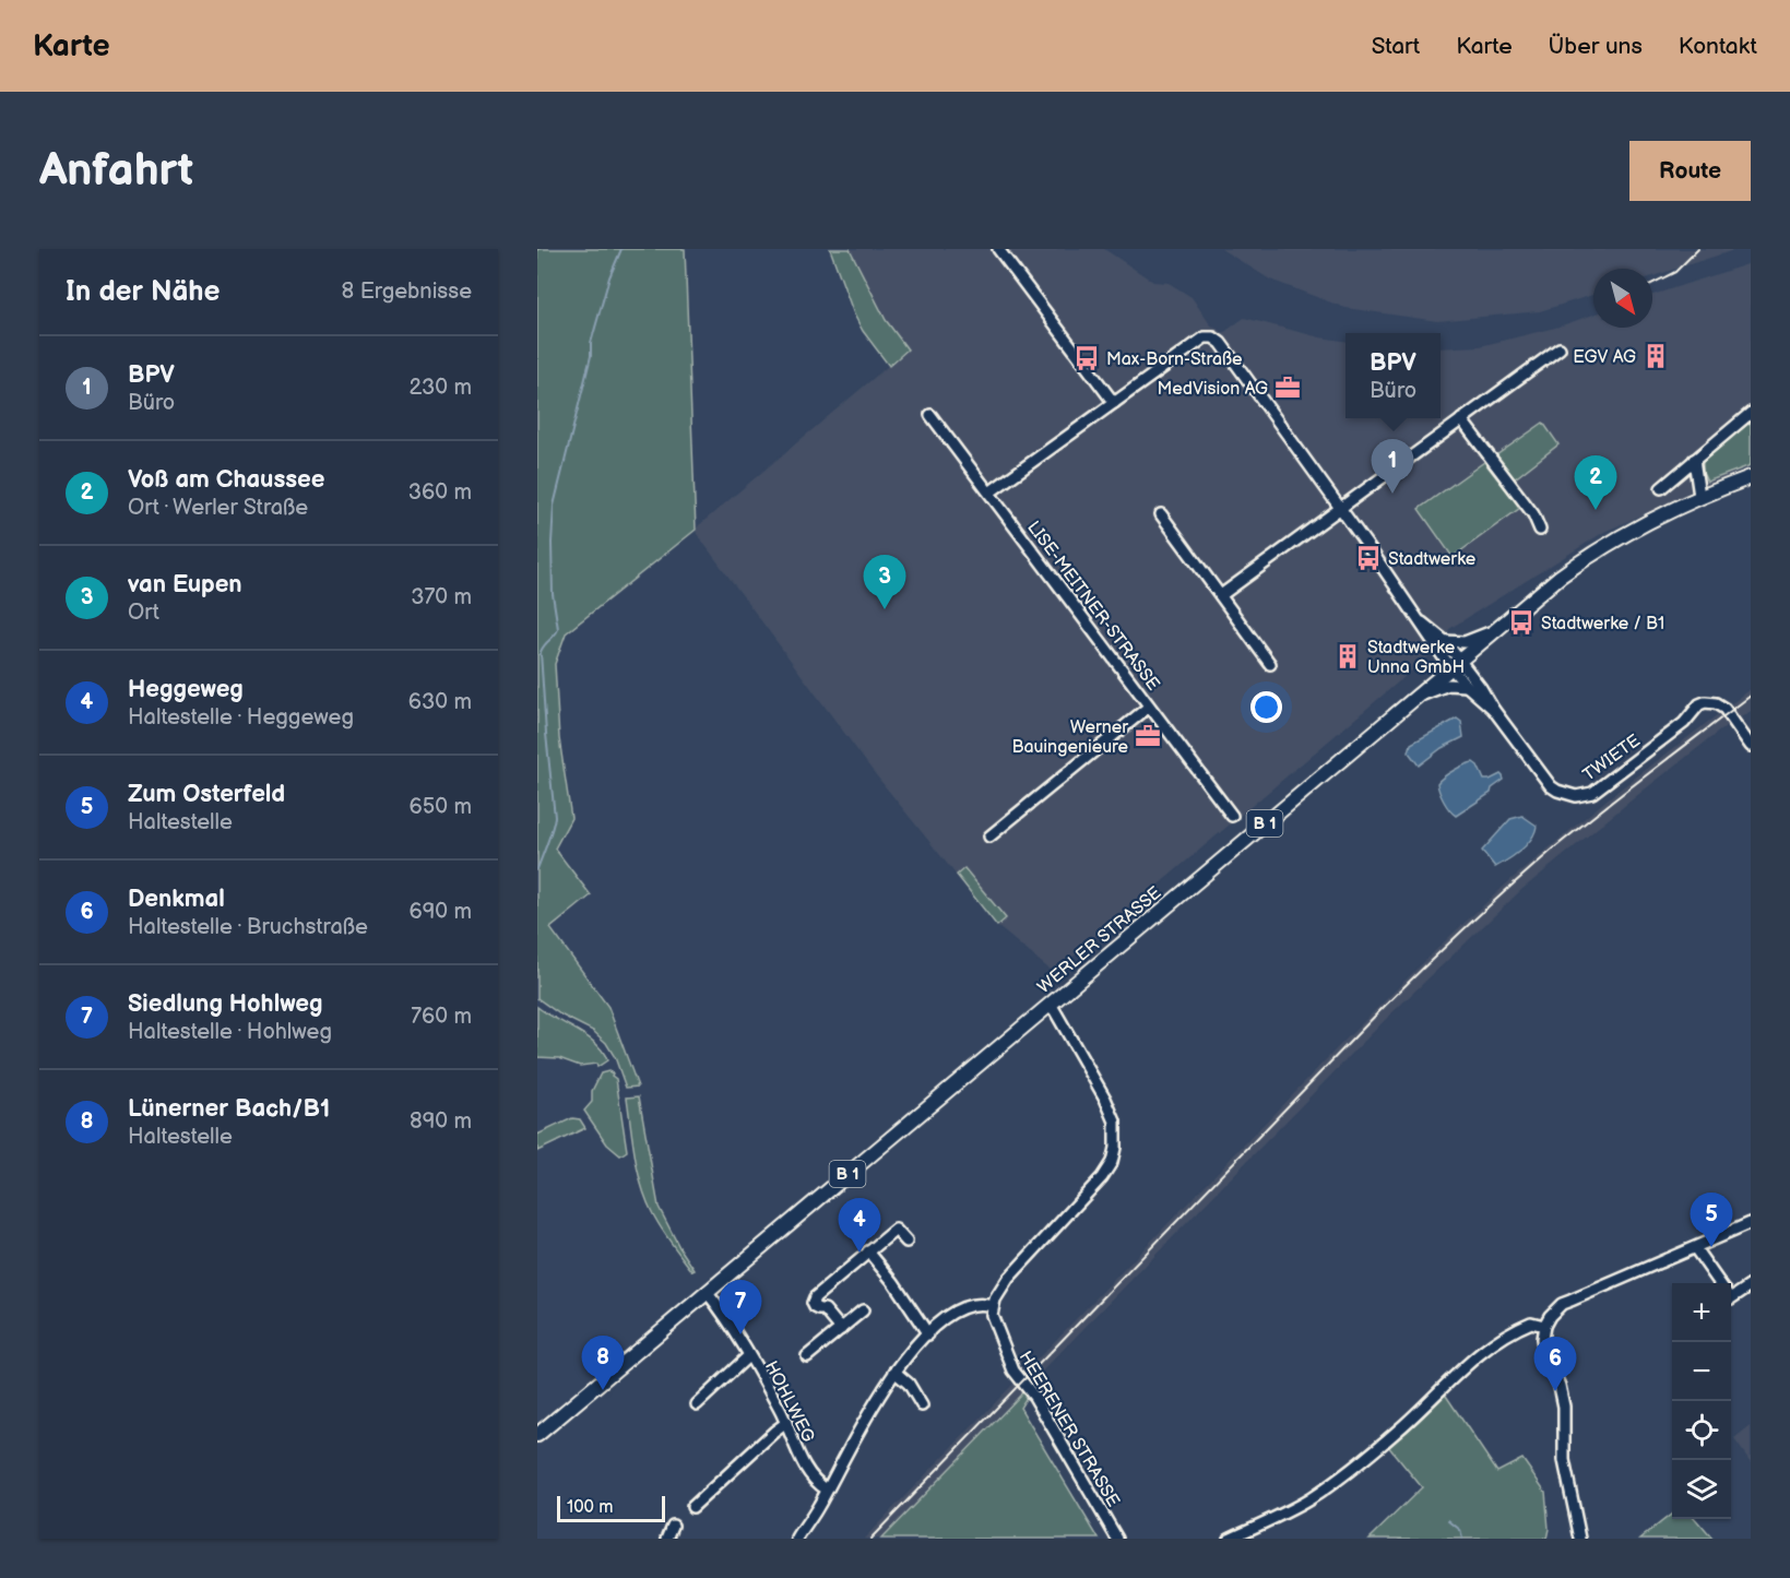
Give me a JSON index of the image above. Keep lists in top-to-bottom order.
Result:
{
  "streets": {
    "main road": ["B 1", "WERLER STRASSE"],
    "street": [
      "LISE-MEITNER-STRASSE",
      "TWIETE",
      "HOHLWEG",
      "HEERENER STRASSE"
    ]
  },
  "crossings": [
    ["TWIETE", "WERLER STRASSE"],
    ["WERLER STRASSE", "HOHLWEG"]
  ],
  "places": {
    "building": ["EGV AG", "Stadtwerke Unna GmbH"],
    "bus stop": ["Max-Born-Straße", "Stadtwerke", "Stadtwerke / B1"],
    "office": ["MedVision AG", "Werner Bauingenieure"]
  },
  "scale_bar": "100 m",
  "north": "bottom right",
  "page": {
    "header": "Karte",
    "nav": [
      "Start",
      "Karte",
      "Über uns",
      "Kontakt"
    ],
    "buttons": "Route",
    "title": "Anfahrt",
    "heading": ["In der Nähe", "8 Ergebnisse"],
    "popup": ["BPV", "Büro"],
    "list": [
      {
        "mark": "1",
        "name": "BPV",
        "note": "Büro",
        "value": "230 m"
      },
      {
        "mark": "2",
        "name": "Voß am Chaussee",
        "note": "Ort · Werler Straße",
        "value": "360 m"
      },
      {
        "mark": "3",
        "name": "van Eupen",
        "note": "Ort",
        "value": "370 m"
      },
      {
        "mark": "4",
        "name": "Heggeweg",
        "note": "Haltestelle · Heggeweg",
        "value": "630 m"
      },
      {
        "mark": "5",
        "name": "Zum Osterfeld",
        "note": "Haltestelle",
        "value": "650 m"
      },
      {
        "mark": "6",
        "name": "Denkmal",
        "note": "Haltestelle · Bruchstraße",
        "value": "690 m"
      },
      {
        "mark": "7",
        "name": "Siedlung Hohlweg",
        "note": "Haltestelle · Hohlweg",
        "value": "760 m"
      },
      {
        "mark": "8",
        "name": "Lünerner Bach/B1",
        "note": "Haltestelle",
        "value": "890 m"
      }
    ],
    "pins": [
      "1",
      "2",
      "3",
      "5",
      "4",
      "7",
      "8",
      "6"
    ],
    "map_buttons": ["+", "−"],
    "scale": "100 m"
  }
}
